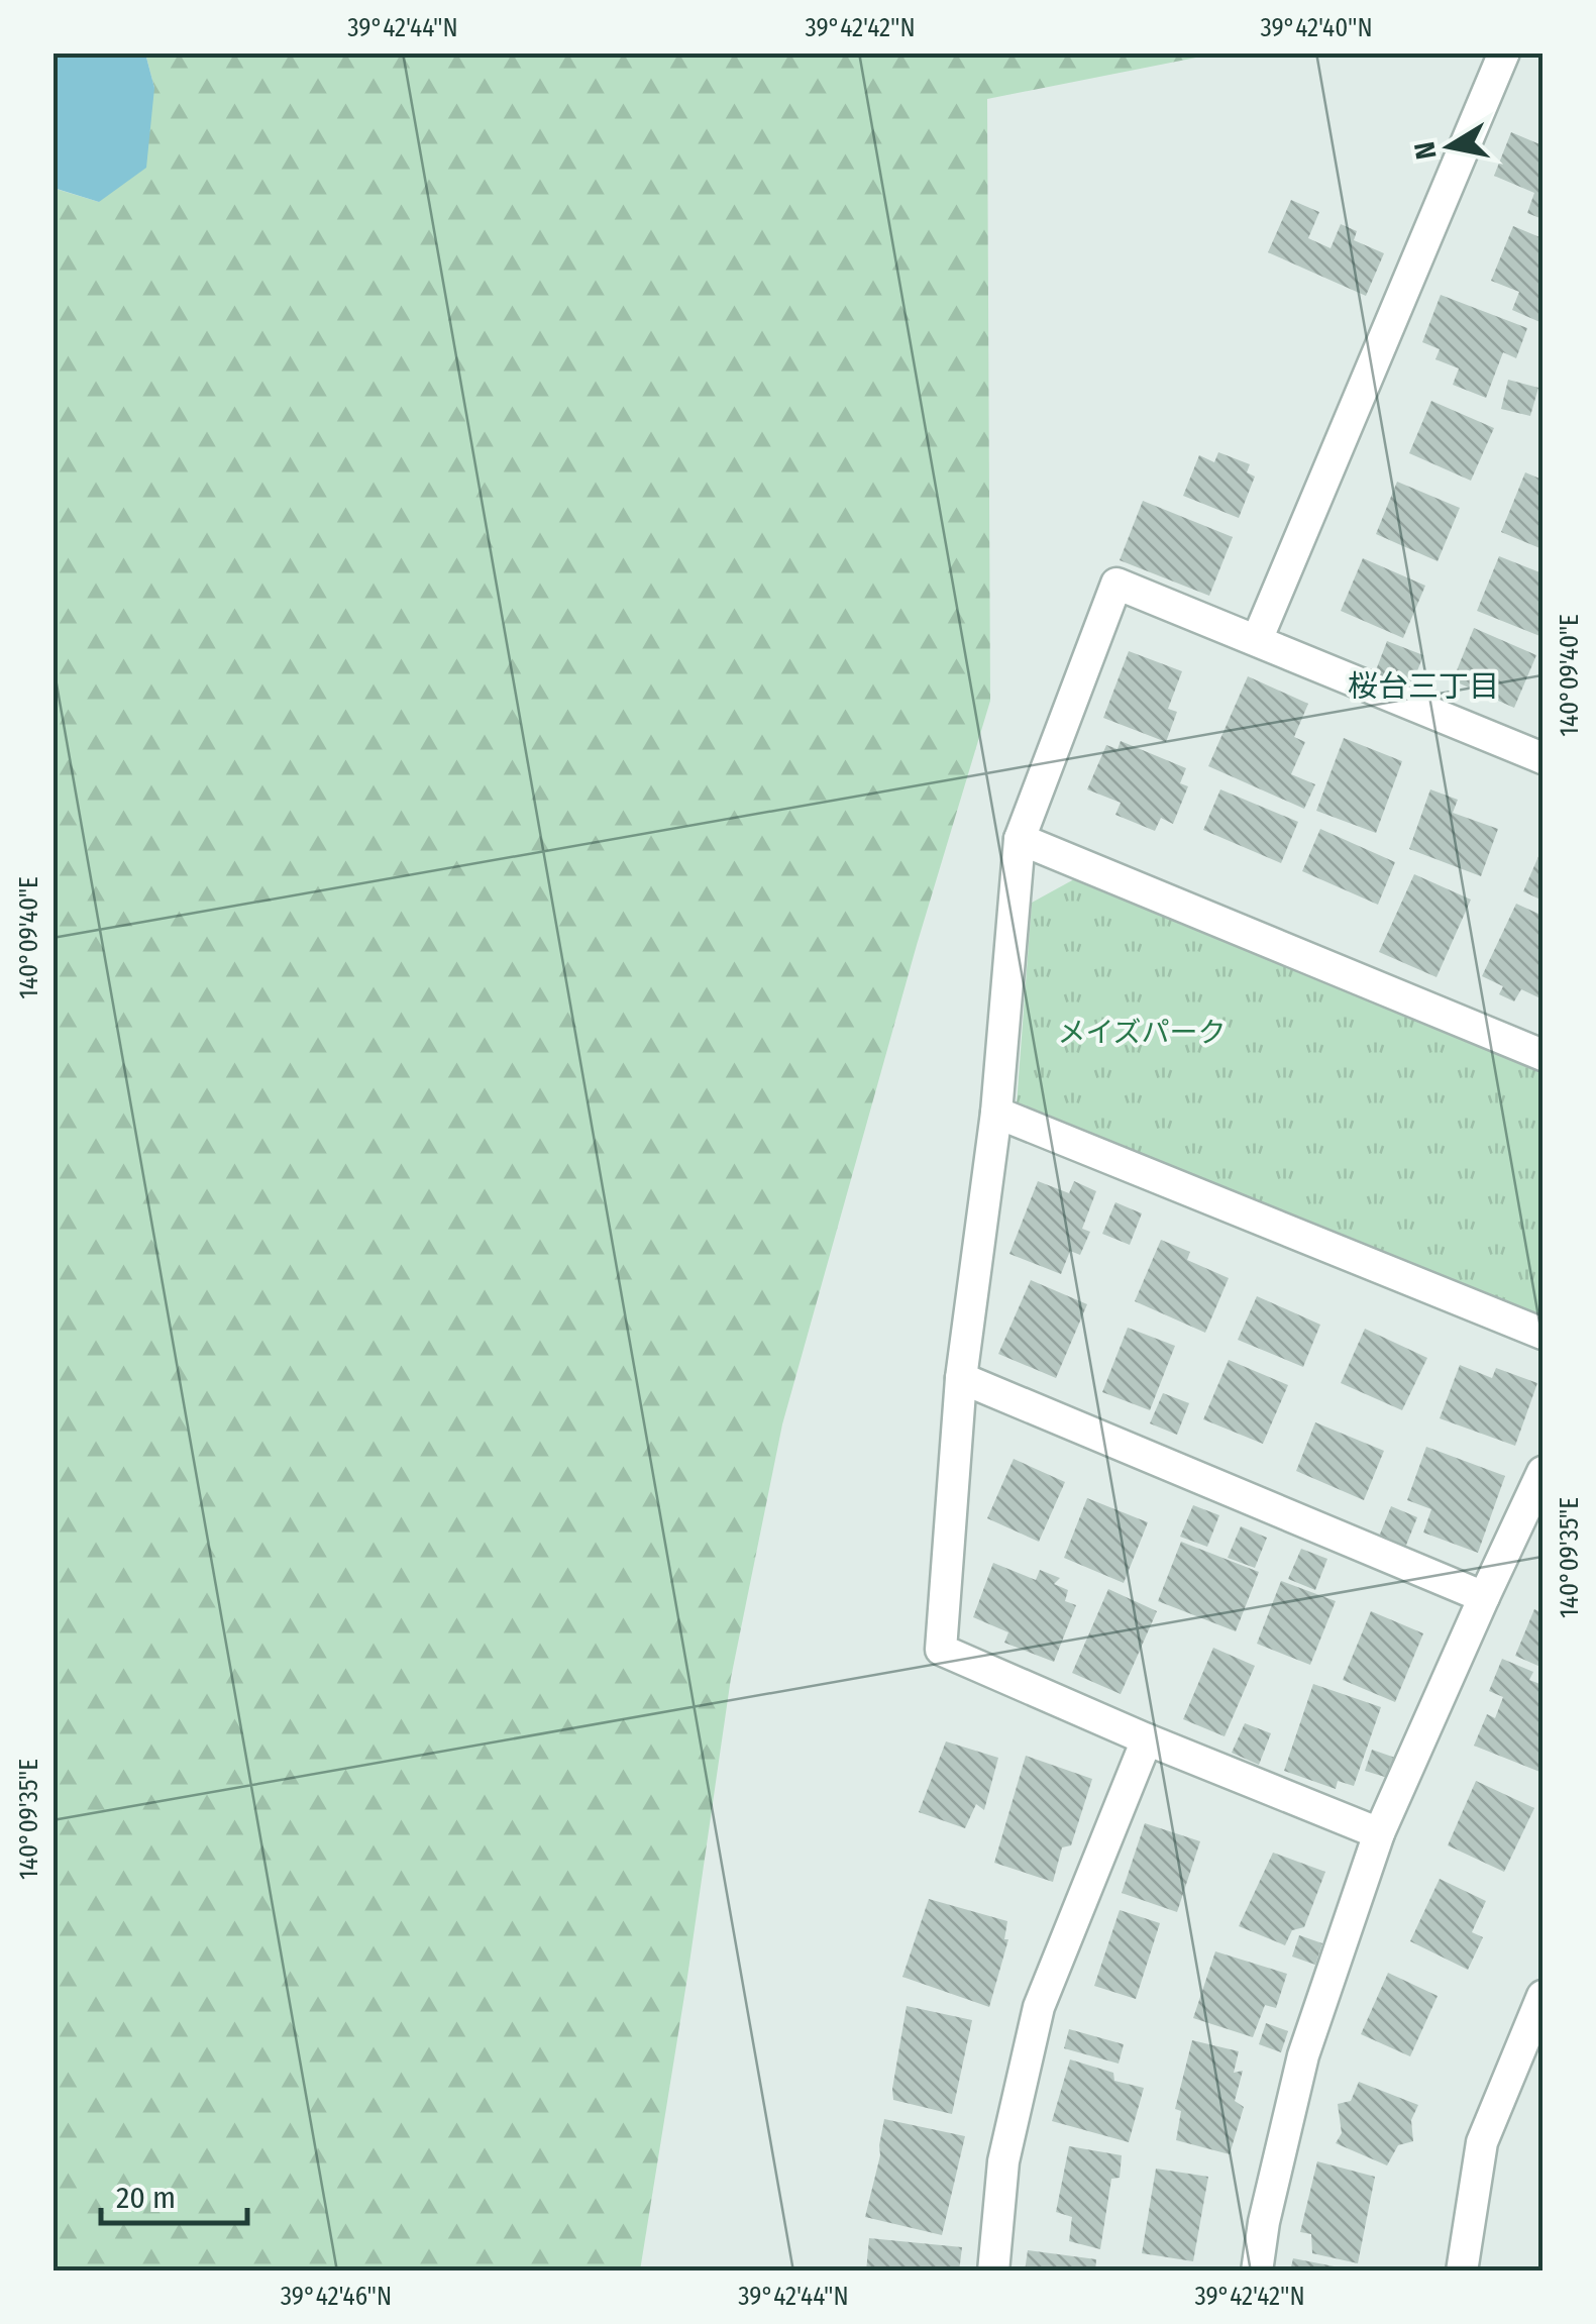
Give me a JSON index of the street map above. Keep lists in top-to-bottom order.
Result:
{
  "districts": ["桜台三丁目"],
  "parks": ["メイズパーク"],
  "scale_bar": "20 m",
  "north": "left",
  "coordinates": [
    "39°42'44\"N",
    "39°42'42\"N",
    "39°42'40\"N",
    "140°09'40\"E",
    "140°09'35\"E",
    "39°42'46\"N"
  ]
}
